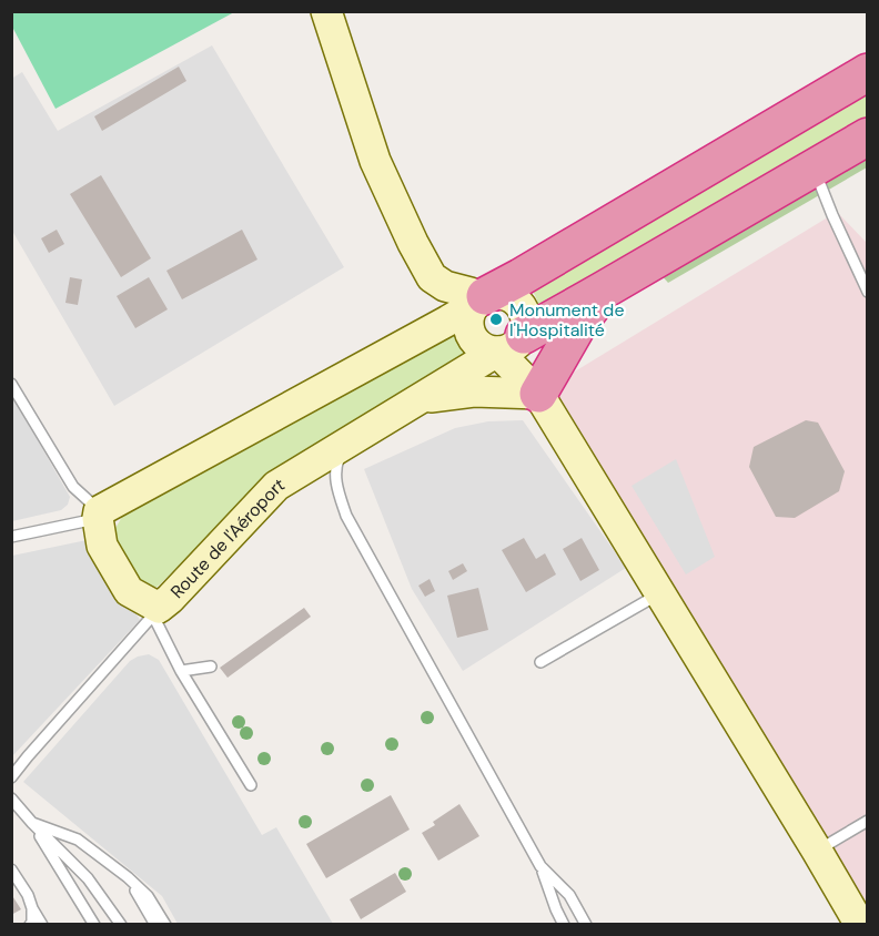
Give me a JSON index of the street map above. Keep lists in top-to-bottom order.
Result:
{
  "streets": {
    "street": ["Route de l'Aéroport"]
  },
  "places": ["Monument de l'Hospitalité"]
}
